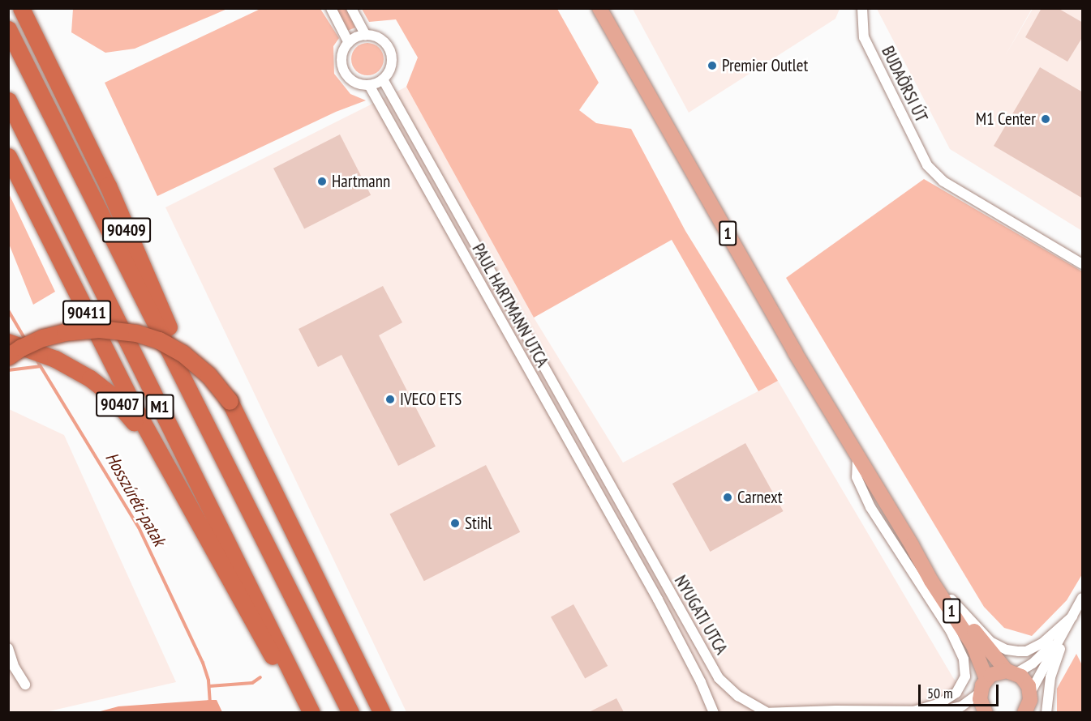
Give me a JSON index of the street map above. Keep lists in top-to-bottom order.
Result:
{
  "streets": {
    "highway": [
      "90409",
      "90411",
      "90407",
      "M1"
    ],
    "main road": ["1"],
    "street": ["BUDAÖRSI ÚT", "PAUL HARTMANN UTCA", "NYUGATI UTCA"]
  },
  "crossings": [
    ["90409", "M1"],
    ["PAUL HARTMANN UTCA", "NYUGATI UTCA"],
    ["90411", "90407"]
  ],
  "water": ["Hosszúréti-patak"],
  "places": [
    "Premier Outlet",
    "M1 Center",
    "Hartmann",
    "IVECO ETS",
    "Carnext",
    "Stihl"
  ],
  "scale_bar": "50 m"
}
